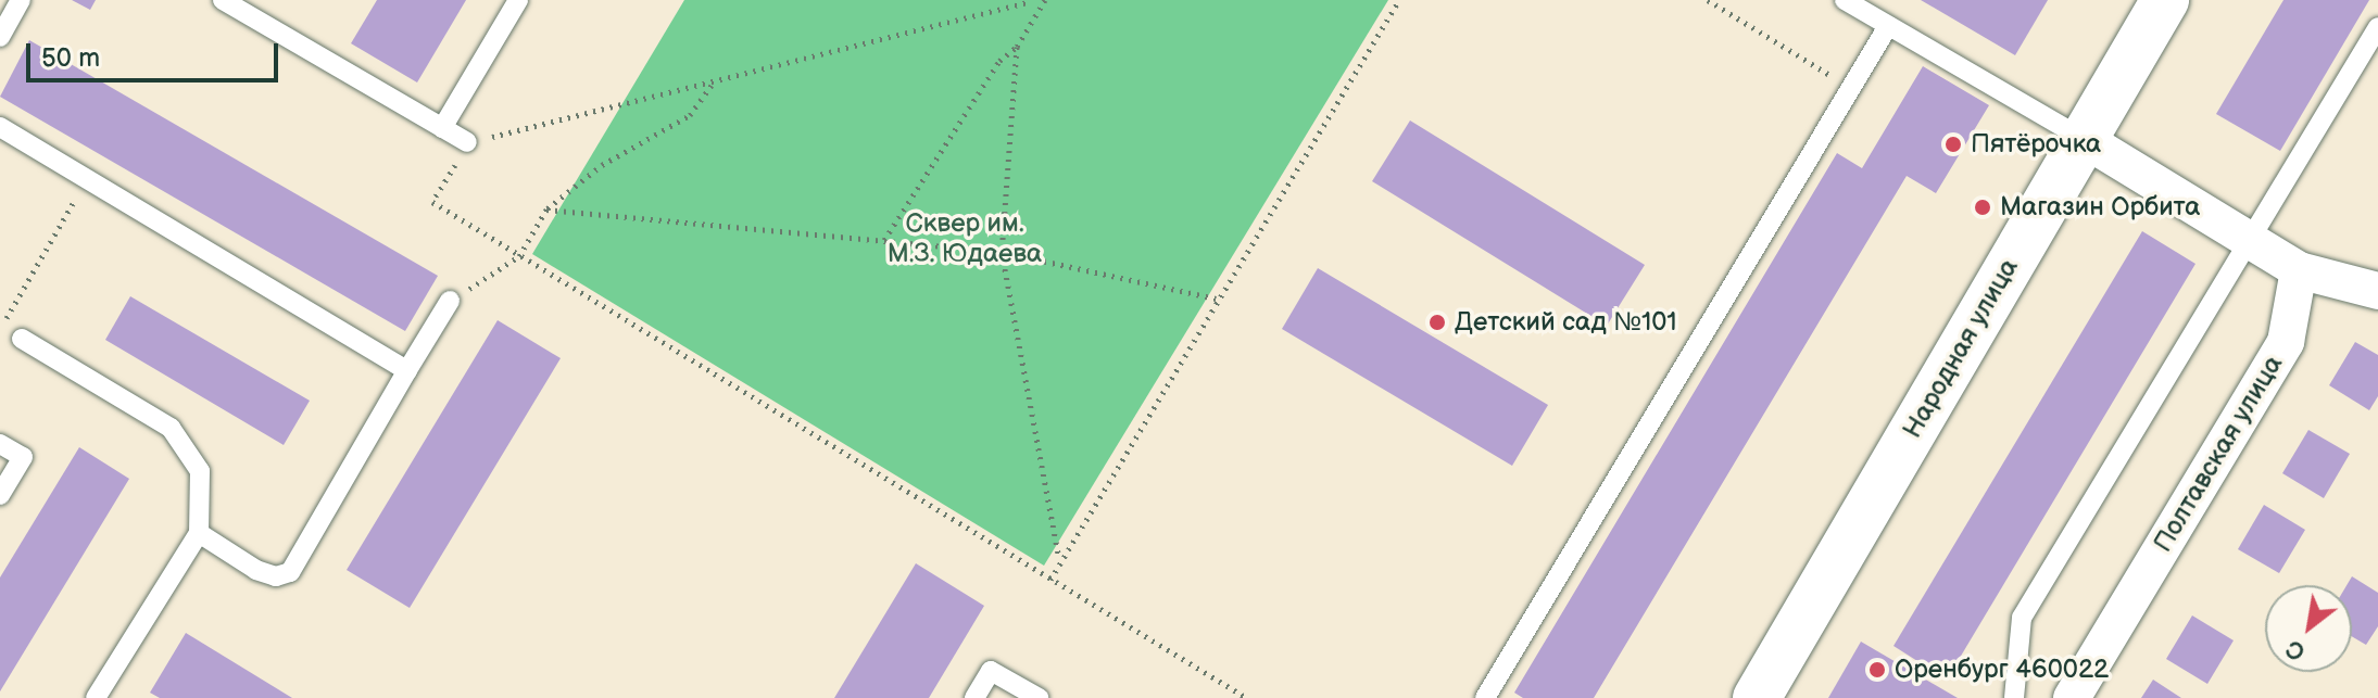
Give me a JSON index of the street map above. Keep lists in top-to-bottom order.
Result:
{
  "streets": {
    "street": ["Народная улица", "Полтавская улица"]
  },
  "parks": ["Сквер им. М.З. Юдаева"],
  "places": [
    "Пятёрочка",
    "Магазин Орбита",
    "Детский сад №101",
    "Оренбург 460022"
  ],
  "scale_bar": "50 m",
  "north": "bottom left"
}
